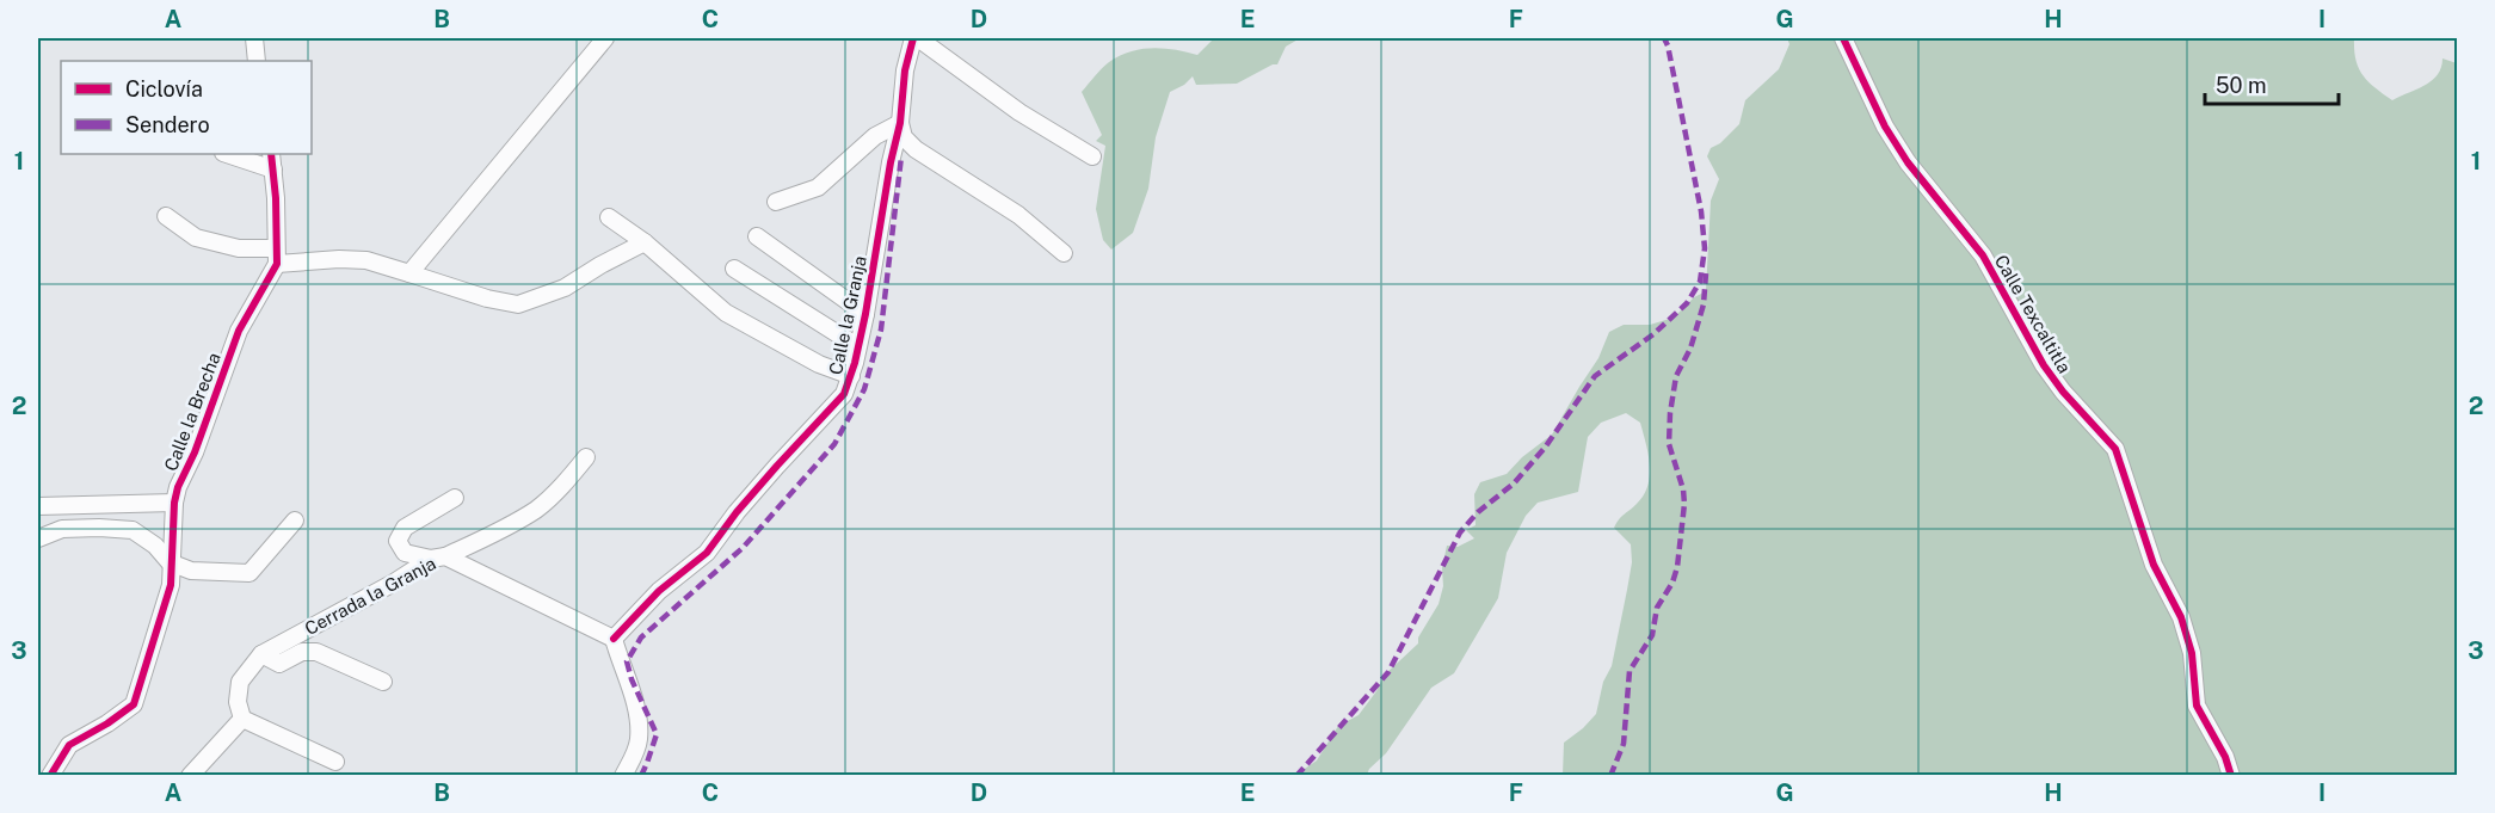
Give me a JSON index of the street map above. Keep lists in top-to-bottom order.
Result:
{
  "streets": {
    "street": [
      "Calle Texcaltitla",
      "Calle la Granja",
      "Calle la Brecha",
      "Cerrada la Granja"
    ]
  },
  "crossings": [
    ["Calle la Granja", "Cerrada la Granja"]
  ],
  "legend": ["Ciclovía", "Sendero"],
  "scale_bar": "50 m",
  "grid": {
    "columns": [
      "A",
      "B",
      "C",
      "D",
      "E",
      "F",
      "G",
      "H",
      "I"
    ],
    "rows": ["1", "2", "3"]
  }
}
